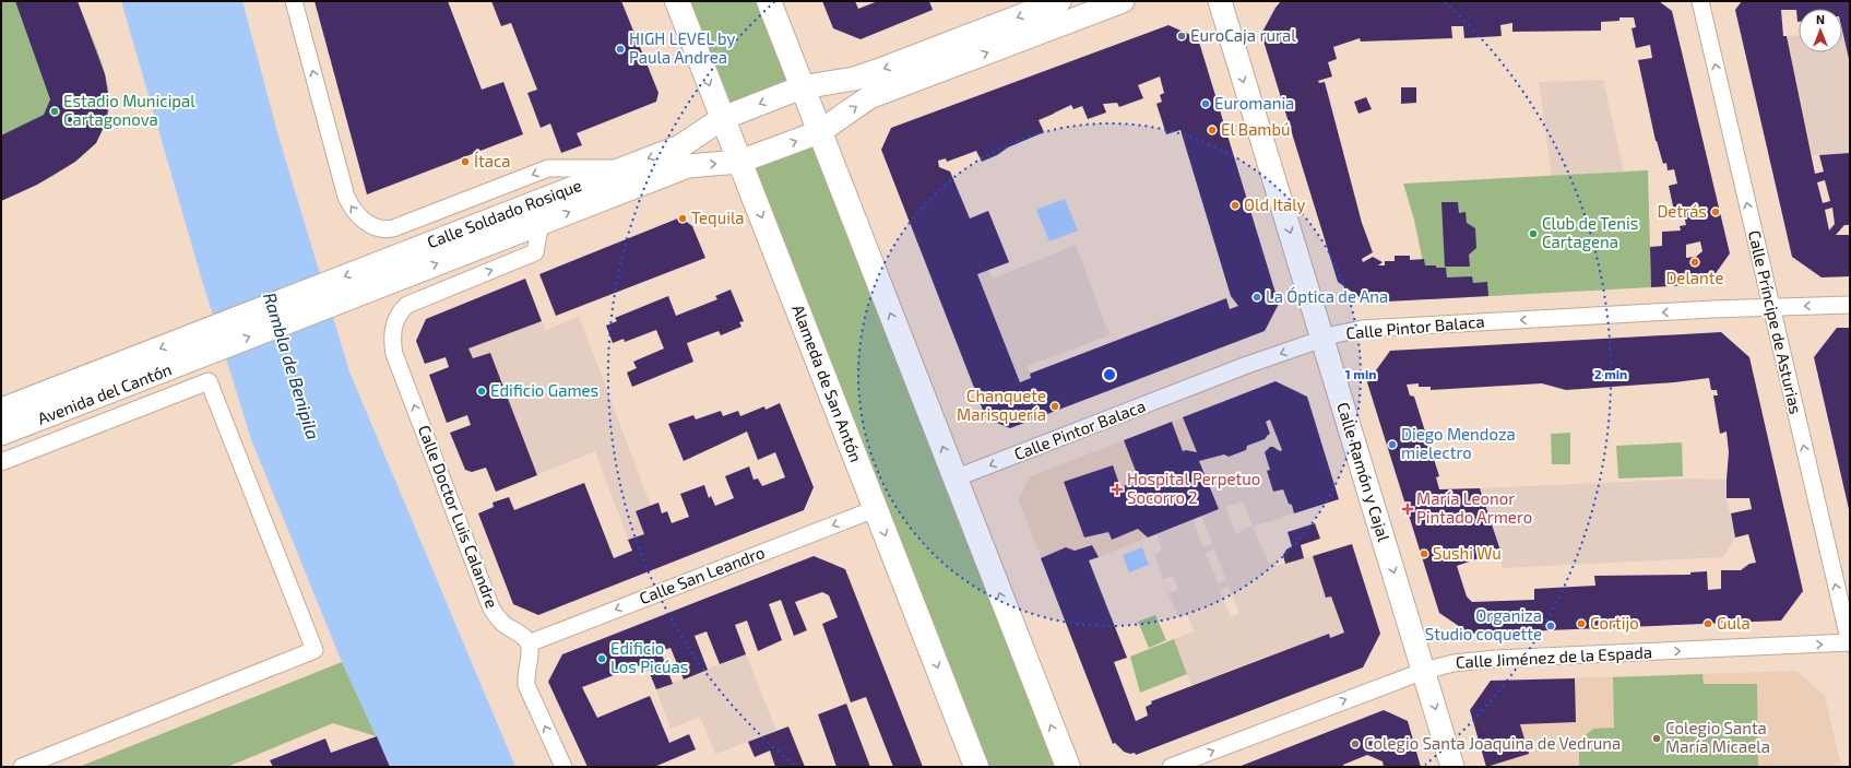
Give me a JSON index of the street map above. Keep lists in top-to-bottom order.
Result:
{
  "streets": {
    "main road": [
      "Calle Soldado Rosique",
      "Alameda de San Antón",
      "Avenida del Cantón",
      "Calle Ramón y Cajal"
    ],
    "street": [
      "Calle Príncipe de Asturias",
      "Calle Pintor Balaca",
      "Calle Doctor Luis Calandre",
      "Calle San Leandro",
      "Calle Jiménez de la Espada"
    ]
  },
  "crossings": [
    ["Calle Soldado Rosique", "Alameda de San Antón"],
    ["Calle Soldado Rosique", "Calle Doctor Luis Calandre"],
    ["Calle Príncipe de Asturias", "Calle Pintor Balaca"],
    ["Calle Príncipe de Asturias", "Calle Jiménez de la Espada"],
    ["Calle Pintor Balaca", "Calle Ramón y Cajal"],
    ["Alameda de San Antón", "Calle San Leandro"],
    ["Calle Ramón y Cajal", "Calle Jiménez de la Espada"],
    ["Calle Doctor Luis Calandre", "Calle San Leandro"]
  ],
  "one_way": [
    "Calle Príncipe de Asturias",
    "Calle Pintor Balaca",
    "Calle Ramón y Cajal",
    "Calle Doctor Luis Calandre",
    "Calle San Leandro",
    "Calle Jiménez de la Espada"
  ],
  "water": ["Rambla de Benipila"],
  "places": {
    "other": [
      "EuroCaja rural",
      "HIGH LEVEL by Paula Andrea",
      "Euromania",
      "Estadio Municipal Cartagonova",
      "El Bambú",
      "Ítaca",
      "Old Italy",
      "Detrás",
      "Tequila",
      "Club de Tenis Cartagena",
      "Delante",
      "La Óptica de Ana",
      "Edificio Games",
      "Chanquete Marisquería",
      "Diego Mendoza mielectro",
      "Sushi Wu",
      "Cortijo",
      "Gula",
      "Organiza Studio coquette",
      "Edificio Los Picúas",
      "Colegio Santa María Micaela",
      "Colegio Santa Joaquina de Vedruna"
    ],
    "health": ["Hospital Perpetuo Socorro 2", "María Leonor Pintado Armero"]
  },
  "north": "top",
  "rings": ["1 min", "2 min"]
}
